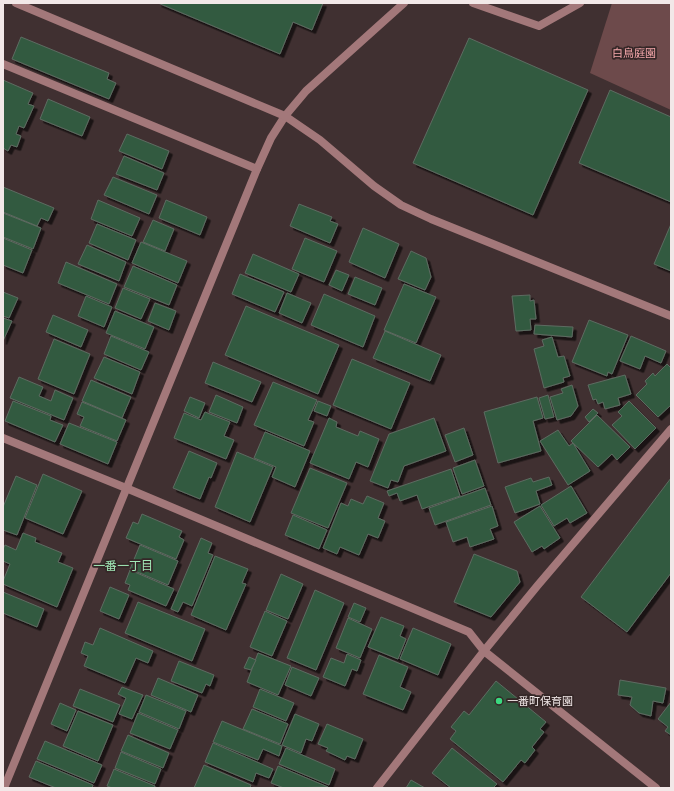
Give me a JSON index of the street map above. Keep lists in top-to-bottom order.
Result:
{
  "districts": ["一番一丁目"],
  "parks": ["白鳥庭園"],
  "places": ["一番町保育園"]
}
